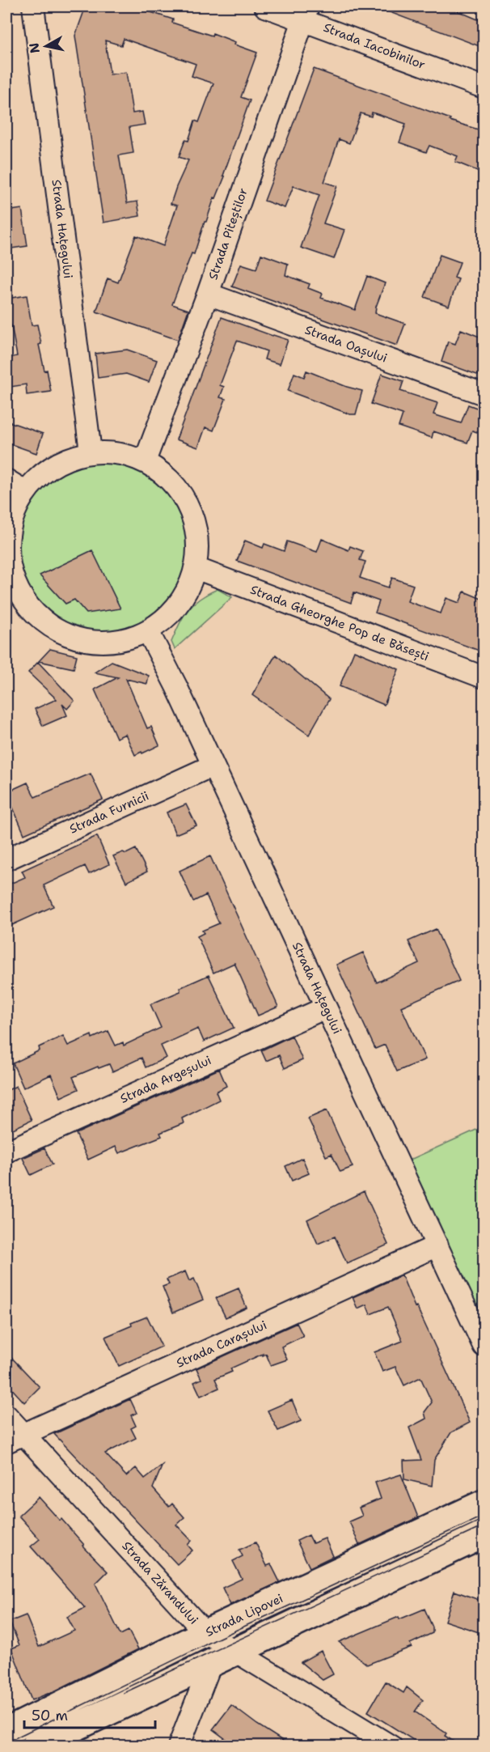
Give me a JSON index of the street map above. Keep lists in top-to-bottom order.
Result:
{
  "streets": {
    "street": [
      "Strada Iacobinilor",
      "Strada Hațegului",
      "Strada Piteștilor",
      "Strada Oașului",
      "Strada Gheorghe Pop de Băsești",
      "Strada Furnicii",
      "Strada Argeșului",
      "Strada Carașului",
      "Strada Zărandului",
      "Strada Lipovei"
    ]
  },
  "crossings": [
    ["Strada Iacobinilor", "Strada Piteștilor"],
    ["Strada Hațegului", "Strada Furnicii"],
    ["Strada Hațegului", "Strada Argeșului"],
    ["Strada Hațegului", "Strada Carașului"],
    ["Strada Piteștilor", "Strada Oașului"],
    ["Strada Carașului", "Strada Zărandului"],
    ["Strada Zărandului", "Strada Lipovei"]
  ],
  "scale_bar": "50 m",
  "north": "left"
}
